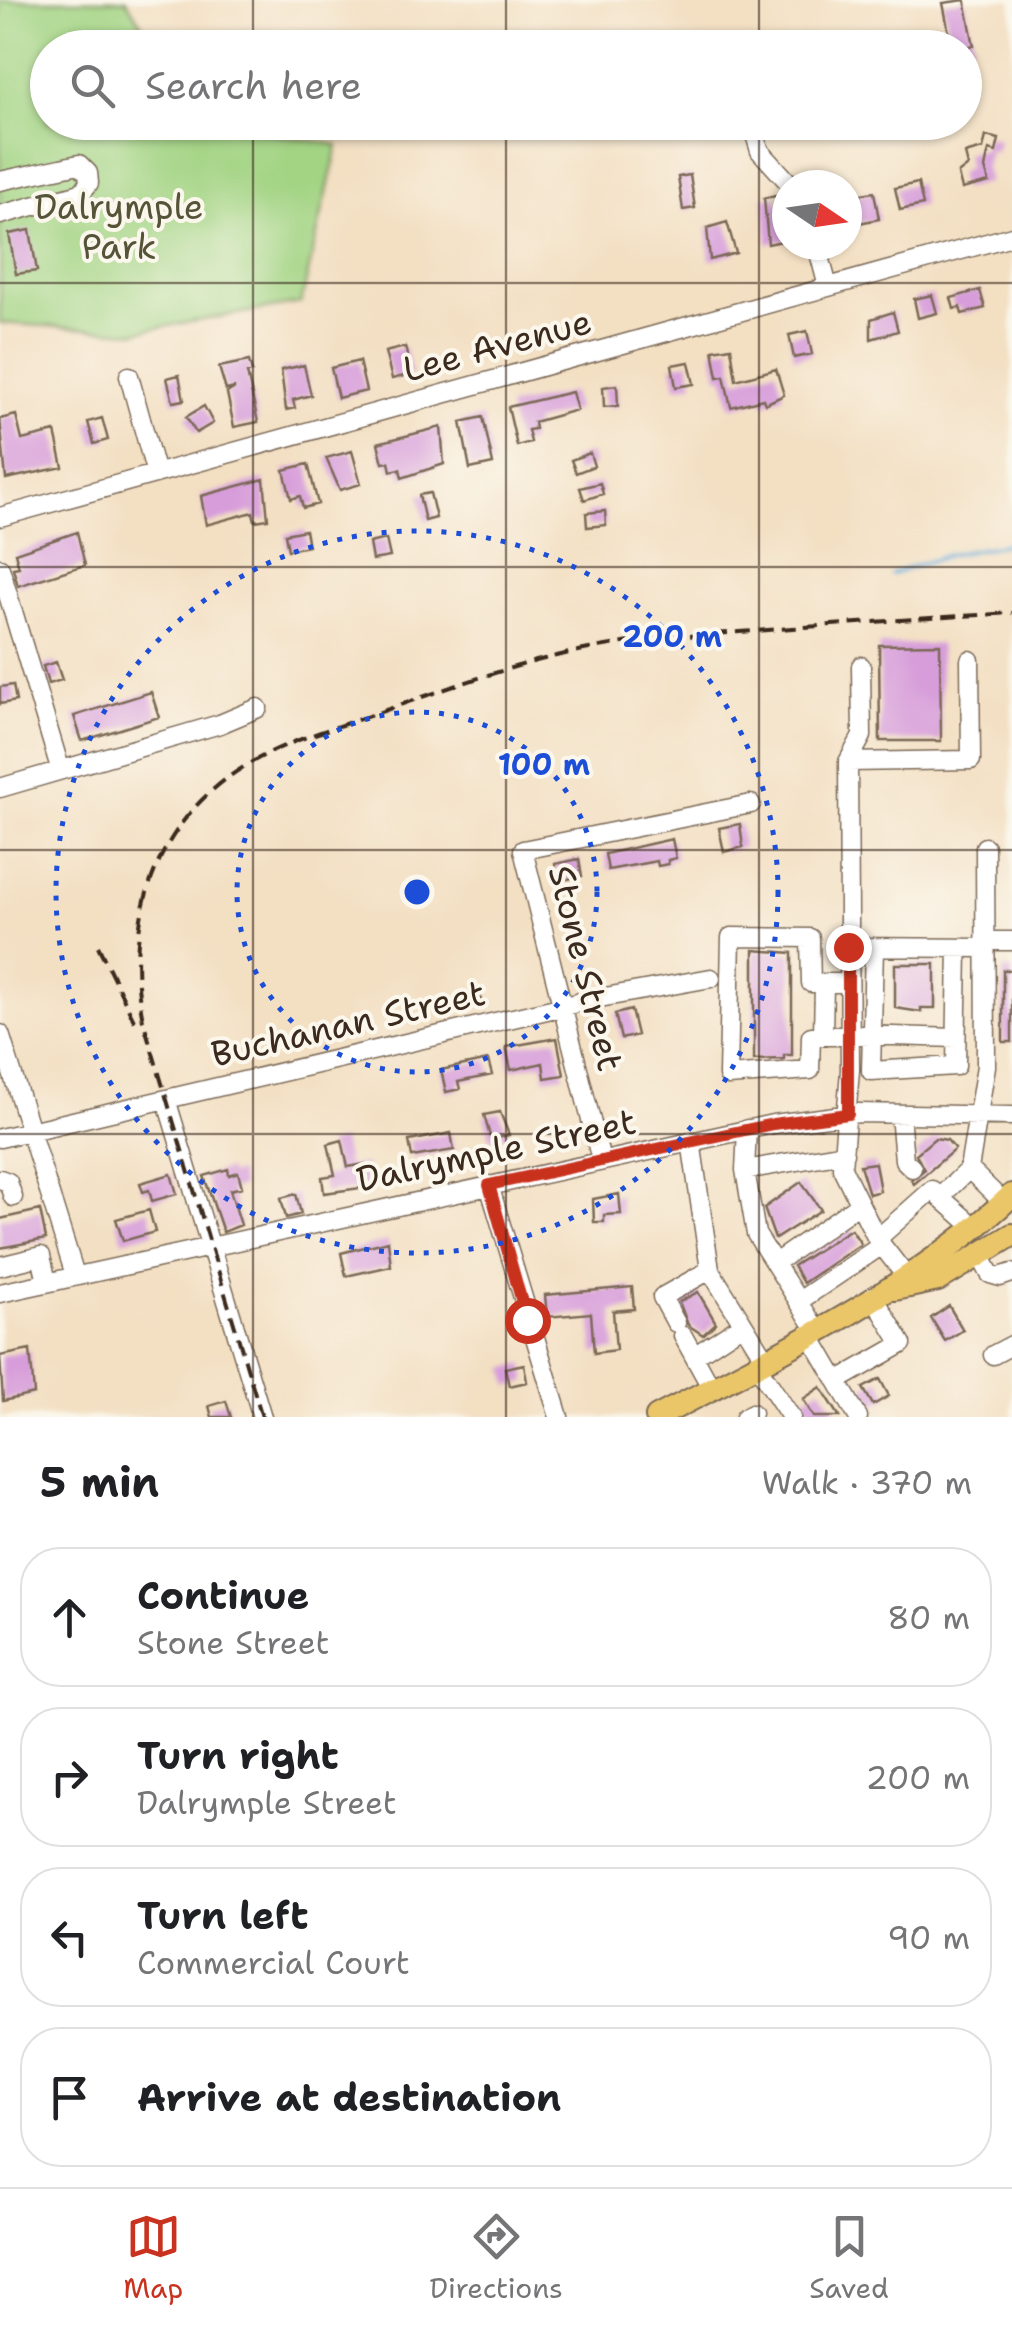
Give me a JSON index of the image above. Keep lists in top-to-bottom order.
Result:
{
  "streets": {
    "street": [
      "Lee Avenue",
      "Stone Street",
      "Buchanan Street",
      "Dalrymple Street"
    ]
  },
  "crossings": [
    ["Stone Street", "Buchanan Street"],
    ["Stone Street", "Dalrymple Street"]
  ],
  "parks": ["Dalrymple Park"],
  "north": "right",
  "page": {
    "search": "Search here",
    "heading": ["5 min", "Walk · 370 m"],
    "list": [
      ["Continue", "Stone Street", "80 m"],
      ["Turn right", "Dalrymple Street", "200 m"],
      ["Turn left", "Commercial Court", "90 m"],
      "Arrive at destination"
    ],
    "nav": ["Map", "Directions", "Saved"]
  },
  "rings": ["200 m", "100 m"]
}
